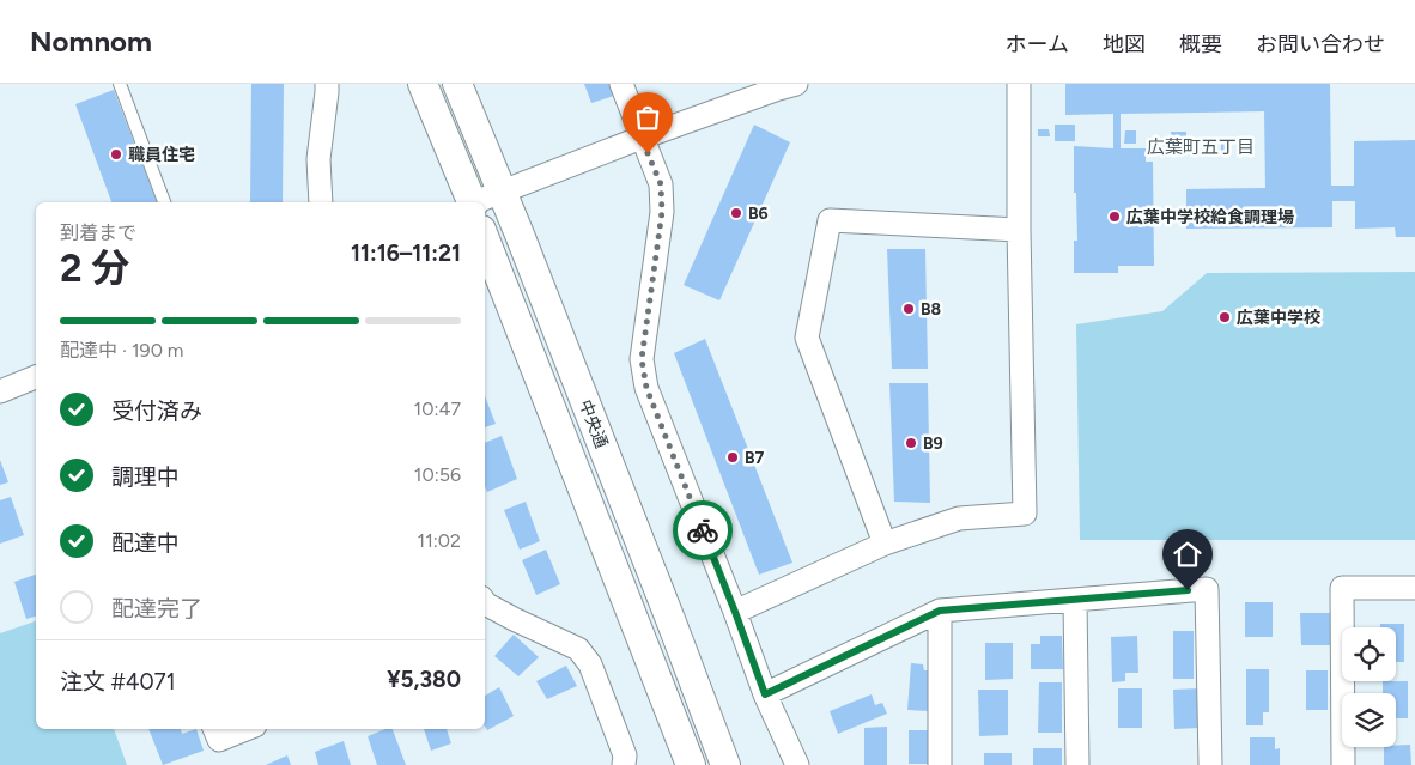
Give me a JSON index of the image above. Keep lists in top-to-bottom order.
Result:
{
  "streets": {
    "street": ["中央通"]
  },
  "districts": ["広葉町五丁目"],
  "places": [
    "職員住宅",
    "B6",
    "広葉中学校給食調理場",
    "B8",
    "広葉中学校",
    "B9",
    "B7"
  ],
  "page": {
    "header": "Nomnom",
    "nav": [
      "ホーム",
      "地図",
      "概要",
      "お問い合わせ"
    ],
    "heading": ["2 分", "到着まで", "11:16–11:21"],
    "panel": ["注文 #4071", "¥5,380"],
    "bar": "配達中 · 190 m",
    "list": [
      ["受付済み", "10:47"],
      ["調理中", "10:56"],
      ["配達中", "11:02"],
      "配達完了"
    ]
  }
}
